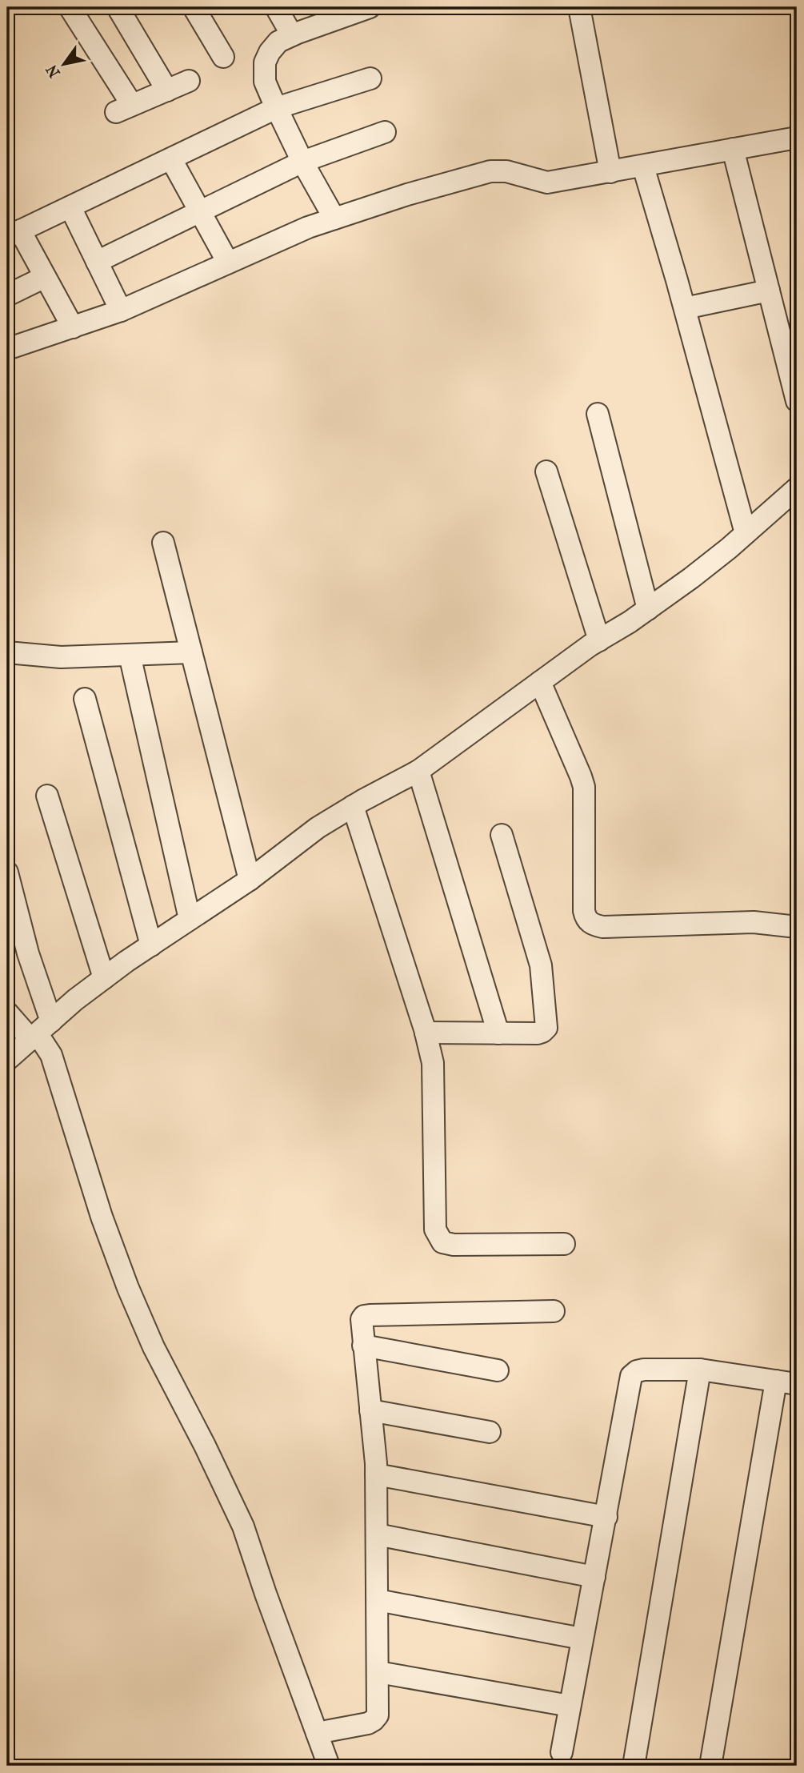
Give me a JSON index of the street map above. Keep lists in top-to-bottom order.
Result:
{
  "north": "bottom left"
}
